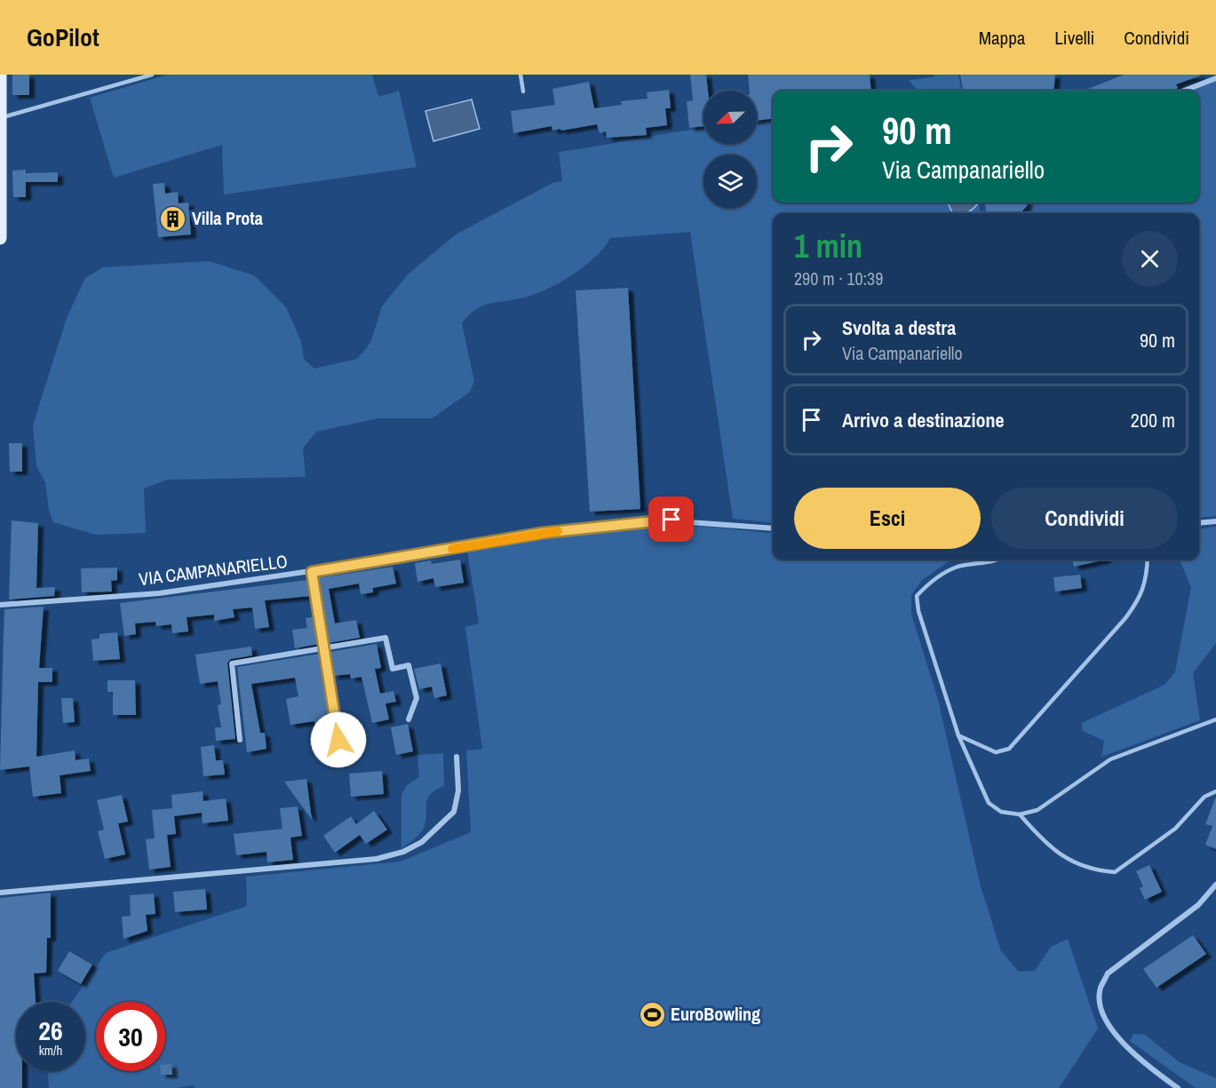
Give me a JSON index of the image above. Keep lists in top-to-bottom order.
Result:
{
  "streets": {
    "street": ["VIA CAMPANARIELLO"]
  },
  "places": {
    "building": ["Villa Prota"],
    "sports": ["EuroBowling"]
  },
  "north": "bottom left",
  "page": {
    "header": "GoPilot",
    "nav": ["Mappa", "Livelli", "Condividi"],
    "turn": ["90 m", "Via Campanariello"],
    "heading": ["1 min", "290 m · 10:39"],
    "list": [
      {
        "name": "Svolta a destra",
        "note": "Via Campanariello",
        "value": "90 m"
      },
      {
        "name": "Arrivo a destinazione",
        "value": "200 m"
      }
    ],
    "buttons": ["Esci", "Condividi"],
    "speed": "26 km/h",
    "limit": "30"
  }
}
